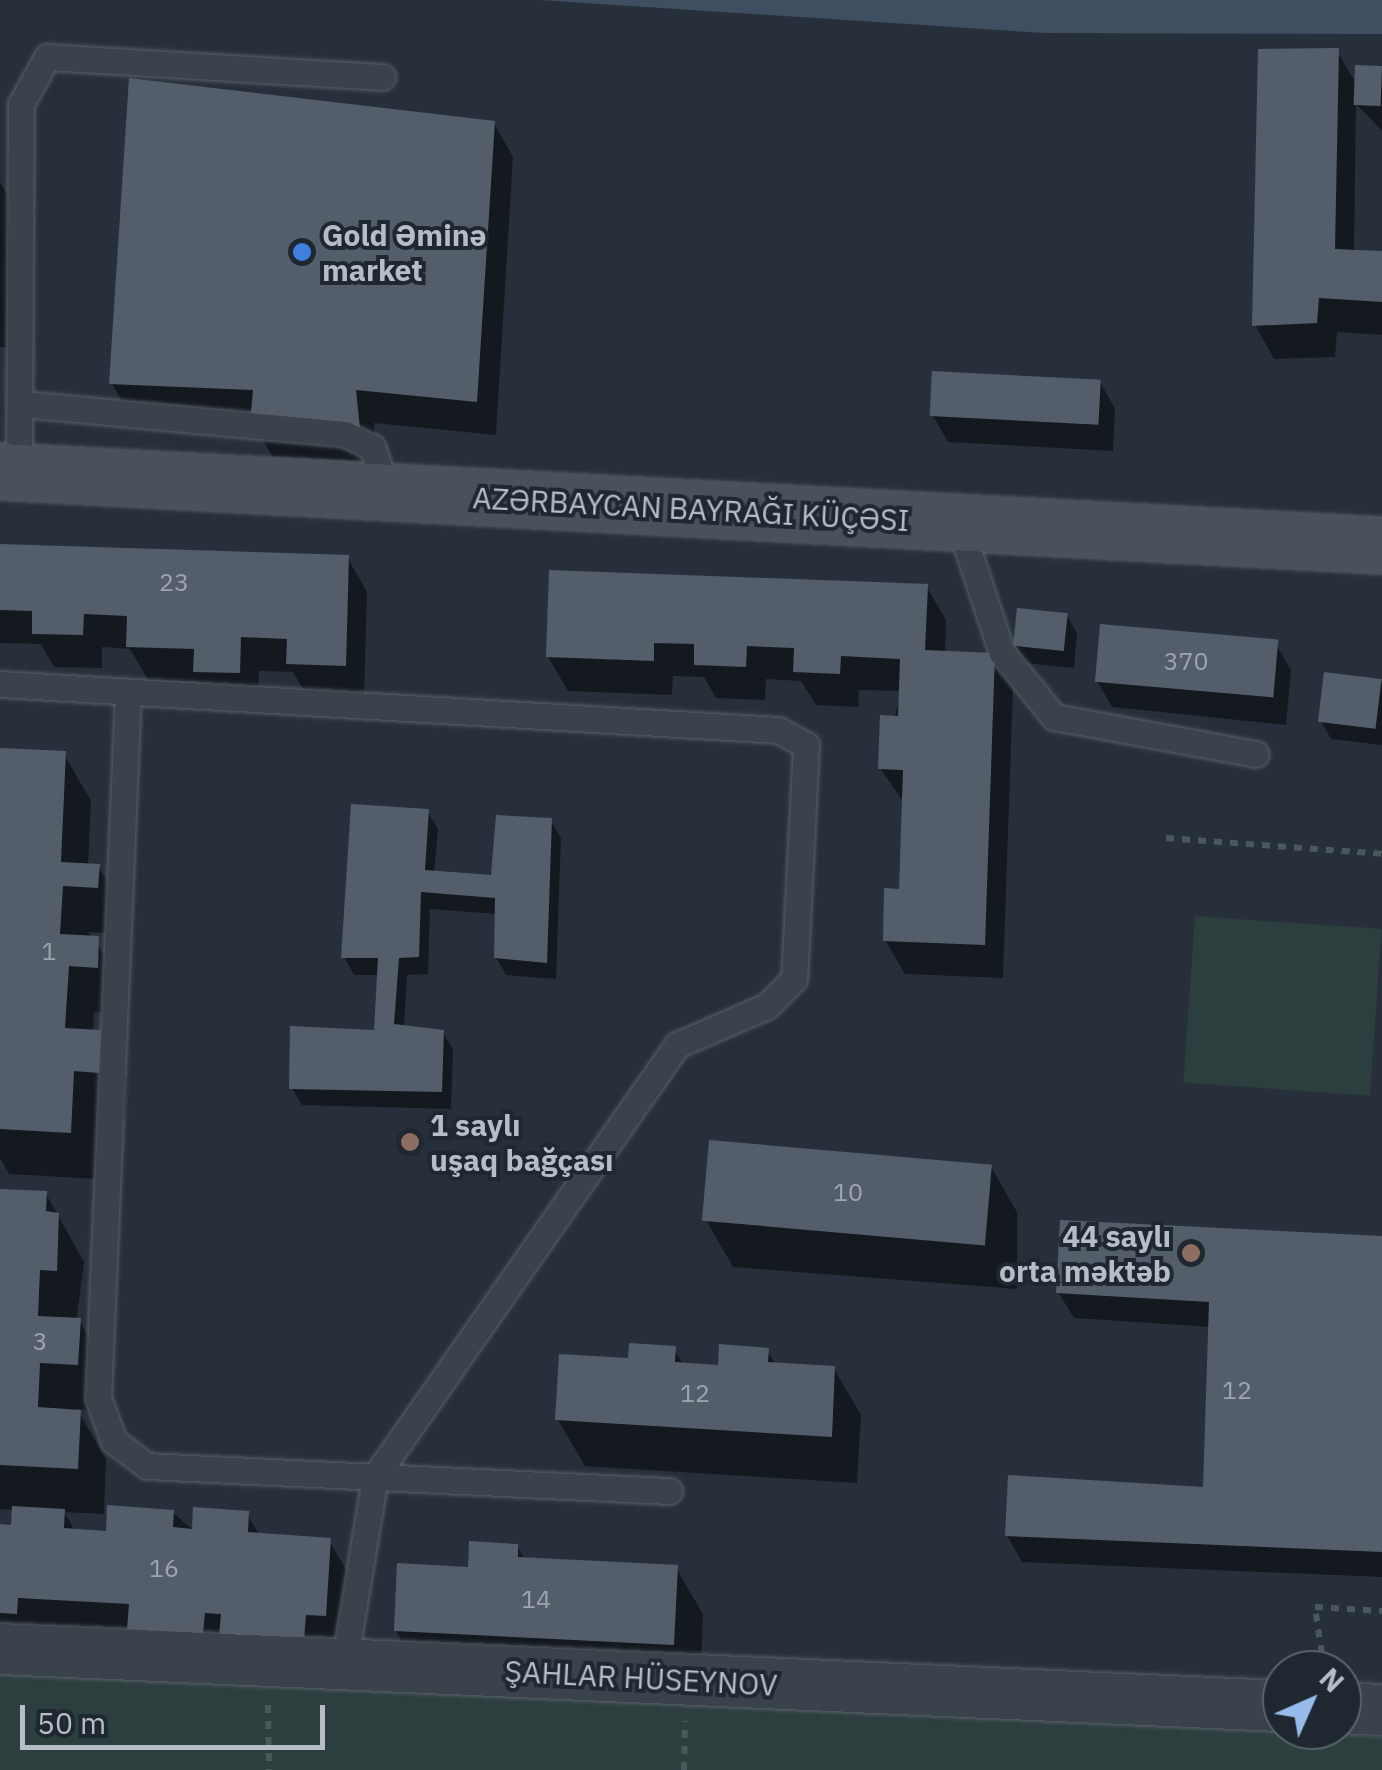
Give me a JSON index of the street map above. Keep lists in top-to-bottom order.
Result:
{
  "streets": {
    "street": ["ŞAHLAR HÜSEYNOV"]
  },
  "places": ["Gold Əminə market", "1 saylı uşaq bağçası", "44 saylı orta məktəb"],
  "house_numbers": [
    "23",
    "370",
    "1",
    "10",
    "3",
    "12",
    "12",
    "16",
    "14"
  ],
  "scale_bar": "50 m",
  "north": "top right"
}
